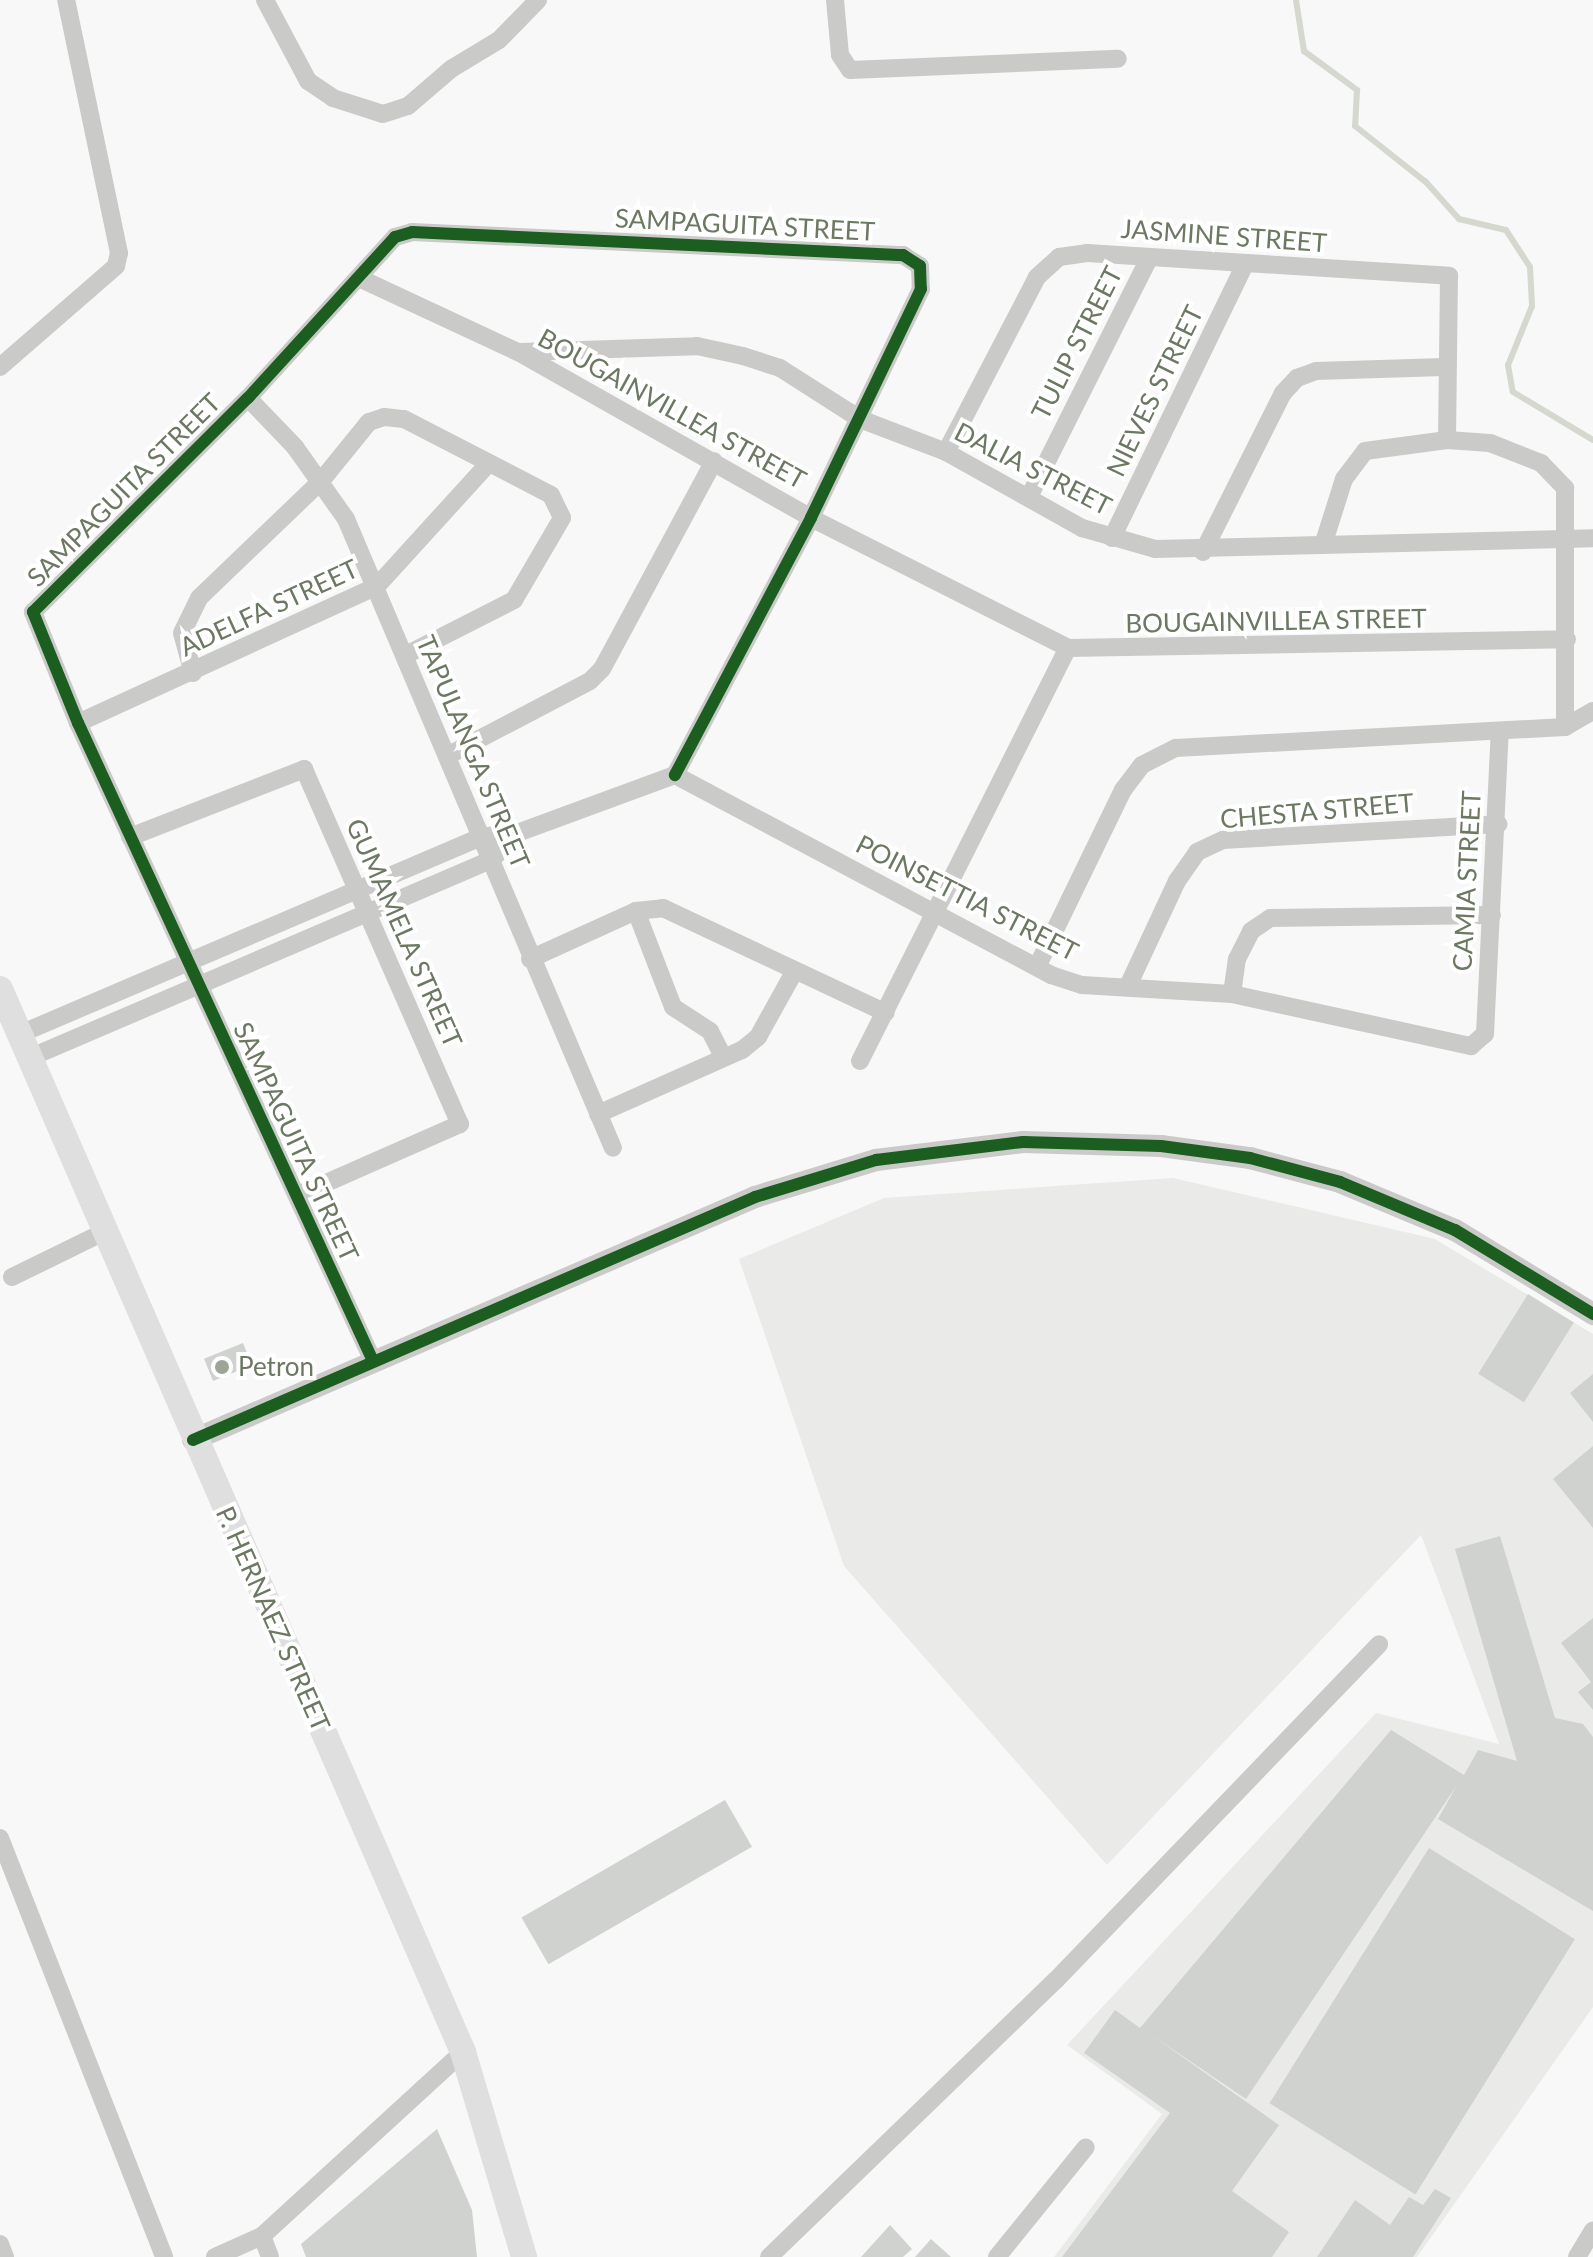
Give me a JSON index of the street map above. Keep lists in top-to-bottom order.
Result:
{
  "streets": {
    "main road": ["P. HERNAEZ STREET"],
    "street": [
      "SAMPAGUITA STREET",
      "JASMINE STREET",
      "TULIP STREET",
      "NIEVES STREET",
      "BOUGAINVILLEA STREET",
      "DALIA STREET",
      "ADELFA STREET",
      "TAPULANGA STREET",
      "CHESTA STREET",
      "CAMIA STREET",
      "POINSETTIA STREET",
      "GUMAMELA STREET"
    ]
  },
  "crossings": [
    ["SAMPAGUITA STREET", "BOUGAINVILLEA STREET"],
    ["SAMPAGUITA STREET", "DALIA STREET"],
    ["SAMPAGUITA STREET", "ADELFA STREET"],
    ["SAMPAGUITA STREET", "TAPULANGA STREET"],
    ["SAMPAGUITA STREET", "GUMAMELA STREET"],
    ["JASMINE STREET", "TULIP STREET"],
    ["JASMINE STREET", "NIEVES STREET"],
    ["JASMINE STREET", "DALIA STREET"],
    ["TULIP STREET", "DALIA STREET"],
    ["NIEVES STREET", "DALIA STREET"],
    ["BOUGAINVILLEA STREET", "DALIA STREET"],
    ["ADELFA STREET", "TAPULANGA STREET"],
    ["CHESTA STREET", "CAMIA STREET"],
    ["CHESTA STREET", "POINSETTIA STREET"],
    ["CAMIA STREET", "POINSETTIA STREET"]
  ],
  "places": ["Petron"]
}
